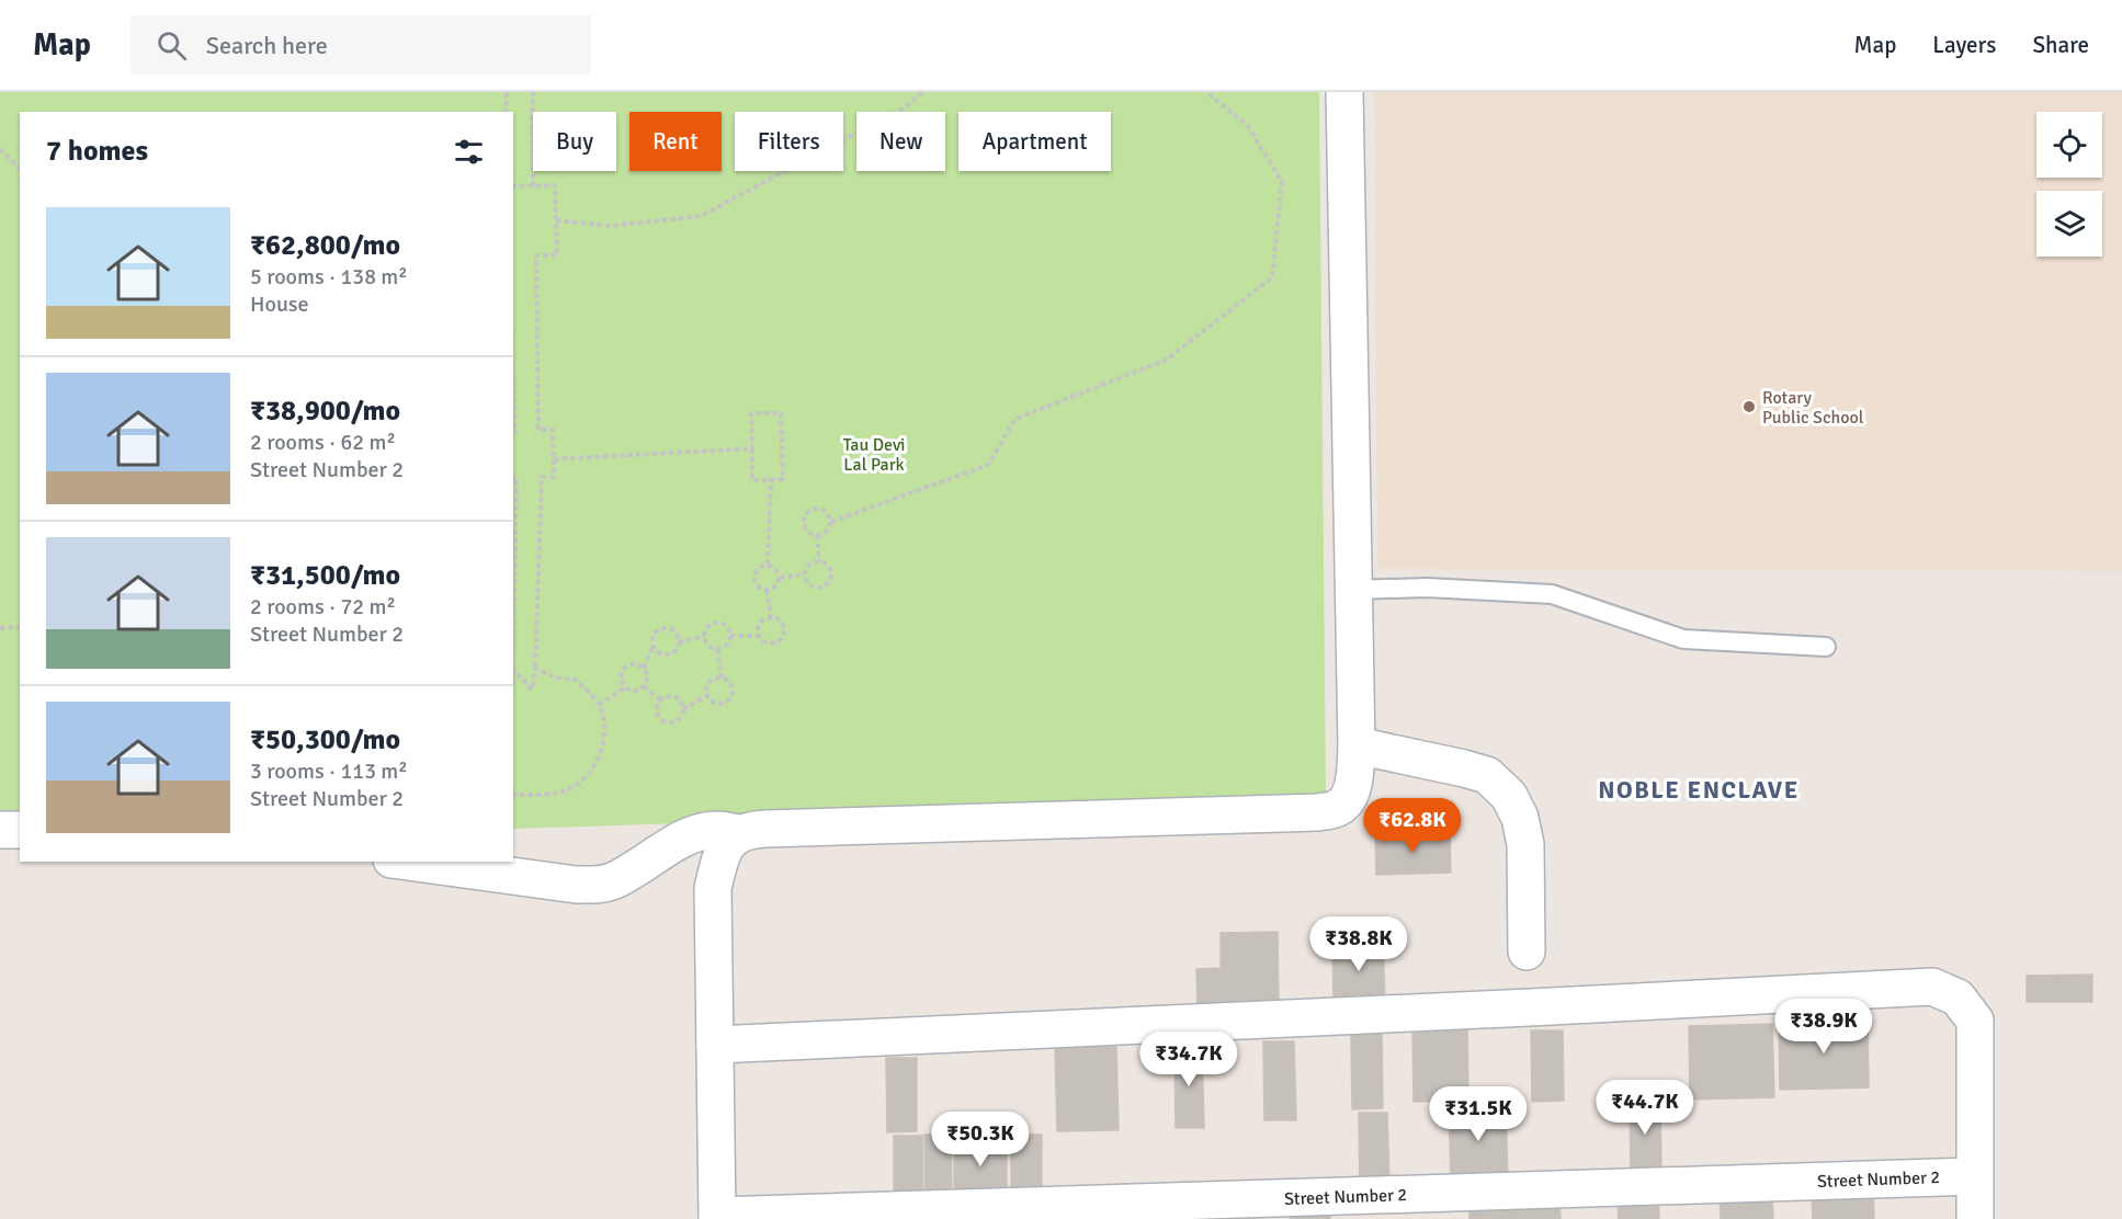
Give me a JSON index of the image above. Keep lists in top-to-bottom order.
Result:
{
  "streets": {
    "street": ["Street Number 2"]
  },
  "districts": ["NOBLE ENCLAVE"],
  "parks": ["Tau Devi Lal Park"],
  "places": ["Rotary Public School"],
  "page": {
    "header": "Map",
    "search": "Search here",
    "nav": ["Map", "Layers", "Share"],
    "chip": [
      "Buy",
      "Rent",
      "Filters",
      "New",
      "Apartment"
    ],
    "heading": "7 homes",
    "list": [
      {
        "name": "₹62,800/mo",
        "note": "5 rooms · 138 m² · House"
      },
      {
        "name": "₹38,900/mo",
        "note": "2 rooms · 62 m² · Street Number 2"
      },
      {
        "name": "₹31,500/mo",
        "note": "2 rooms · 72 m² · Street Number 2"
      },
      {
        "name": "₹50,300/mo",
        "note": "3 rooms · 113 m² · Street Number 2"
      }
    ],
    "price": [
      "₹62.8K",
      "₹38.8K",
      "₹38.9K",
      "₹34.7K",
      "₹44.7K",
      "₹31.5K",
      "₹50.3K"
    ]
  }
}
